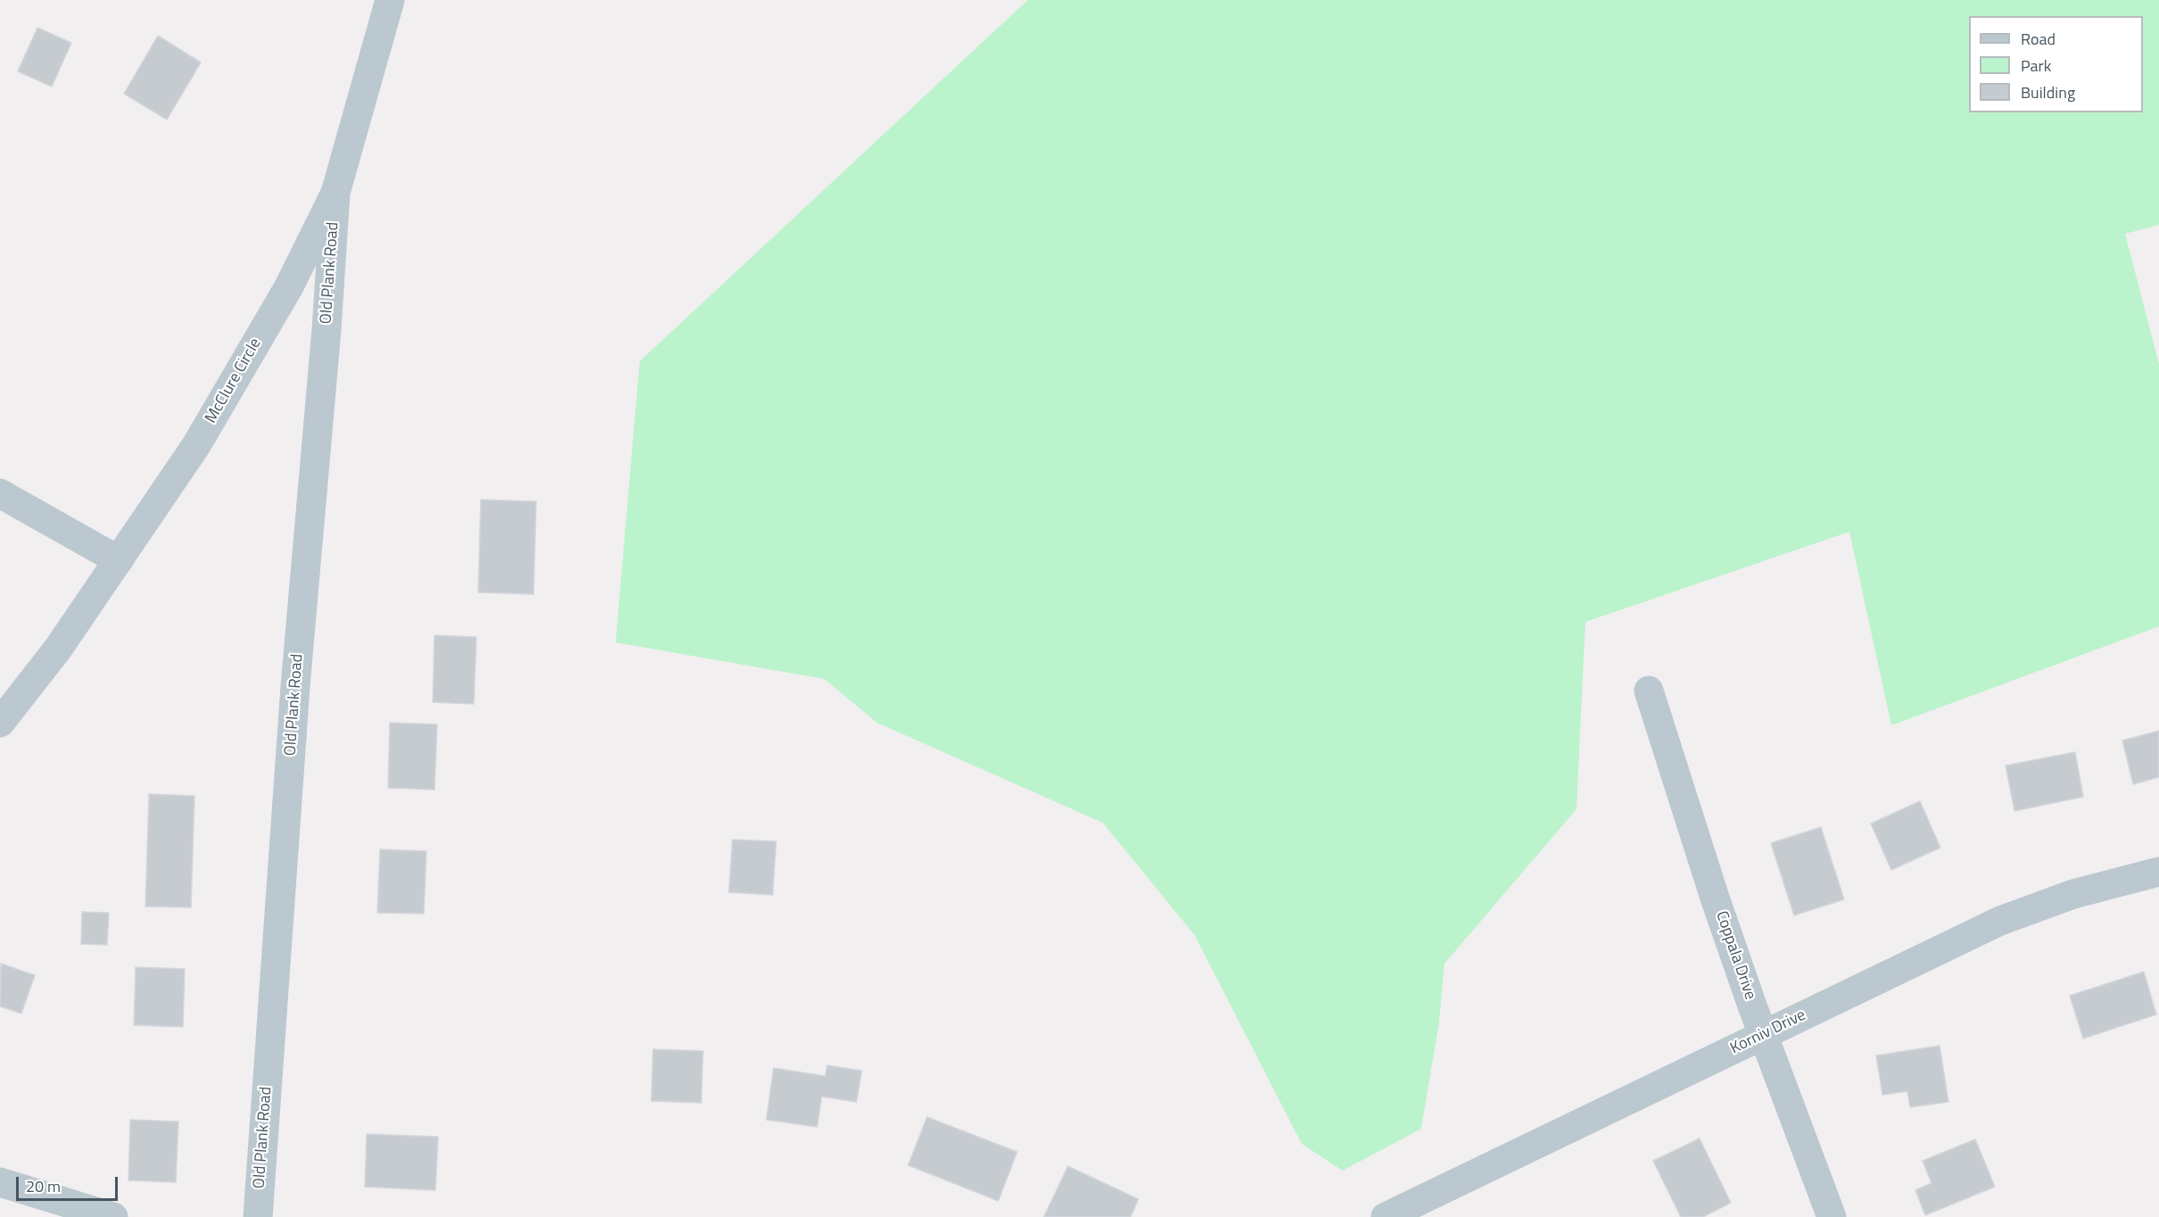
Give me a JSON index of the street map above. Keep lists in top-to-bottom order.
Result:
{
  "streets": {
    "street": [
      "Old Plank Road",
      "McClure Circle",
      "Coppala Drive",
      "Korniv Drive"
    ]
  },
  "crossings": [
    ["Old Plank Road", "McClure Circle"],
    ["Coppala Drive", "Korniv Drive"]
  ],
  "legend": ["Road", "Park", "Building"],
  "scale_bar": "20 m"
}
